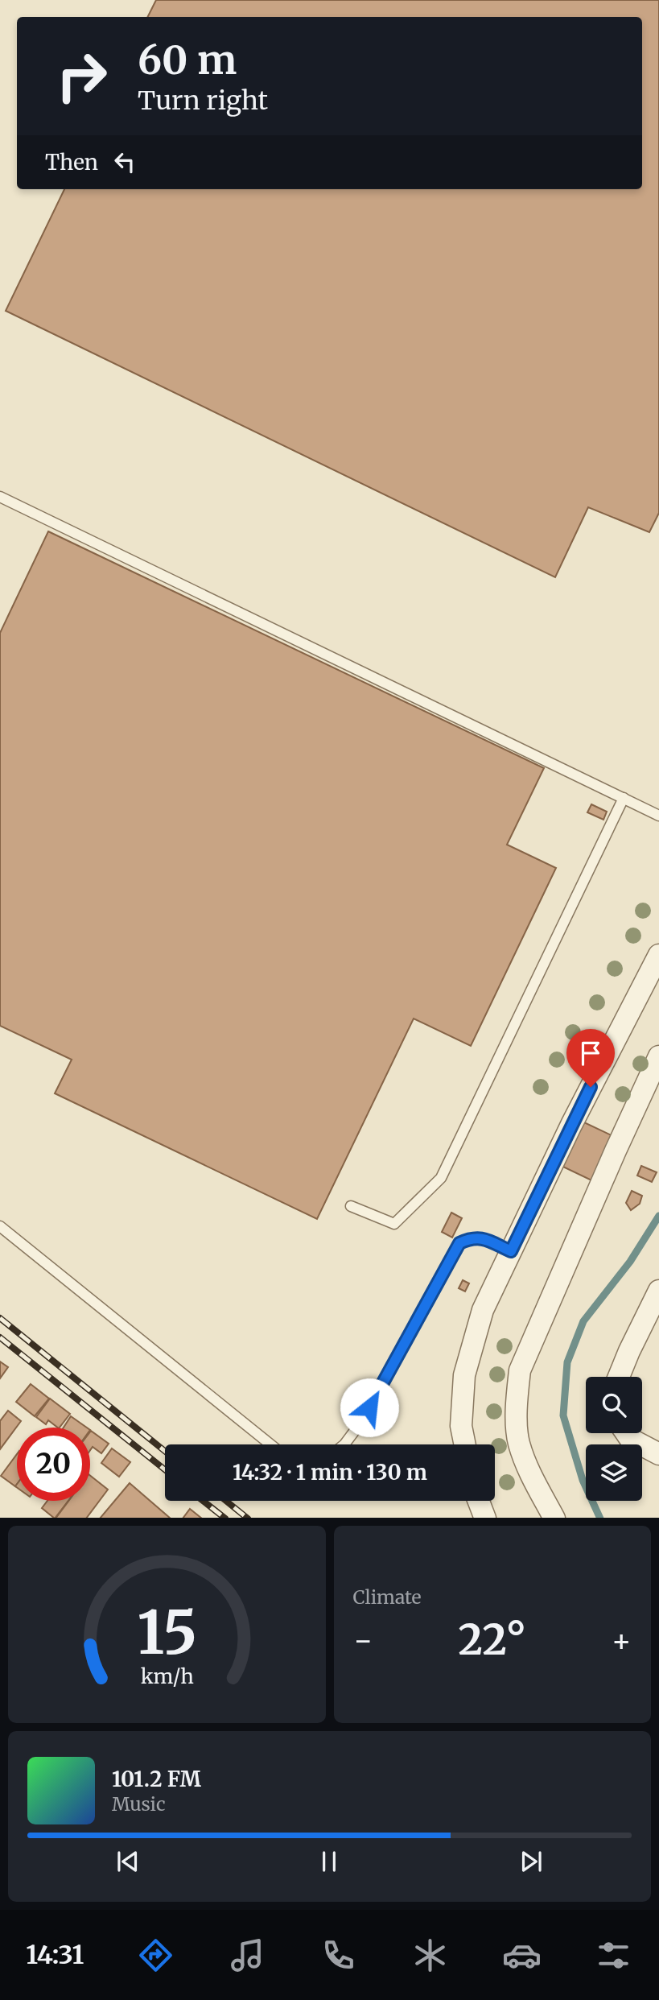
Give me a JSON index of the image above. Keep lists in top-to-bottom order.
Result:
{
  "page": {
    "turn": ["60 m", "Turn right"],
    "then": "Then",
    "limit": "20",
    "trip": "14:32 · 1 min · 130 m",
    "tile": "Climate",
    "heat": ["−", "22°", "+"],
    "song": ["101.2 FM", "Music"],
    "tabs": "14:31",
    "gauge": ["15", "km/h"]
  }
}
